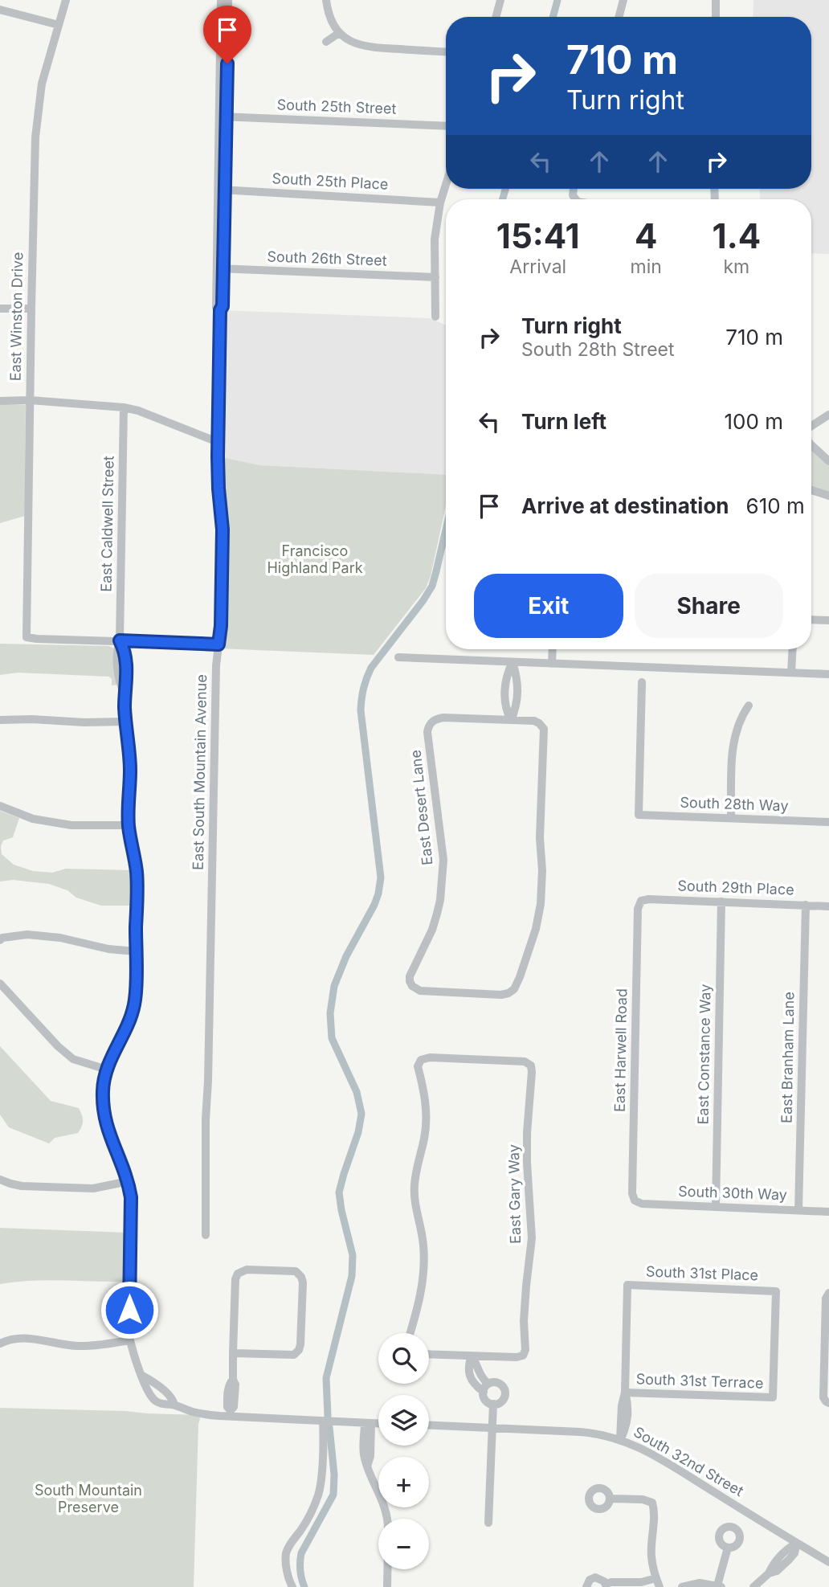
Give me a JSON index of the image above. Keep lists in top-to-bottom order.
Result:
{
  "streets": {
    "street": [
      "South 25th Street",
      "South 25th Place",
      "South 26th Street",
      "East Winston Drive",
      "East Caldwell Street",
      "East South Mountain Avenue",
      "South 28th Way",
      "East Desert Lane",
      "South 29th Place",
      "East Harwell Road",
      "East Constance Way",
      "East Branham Lane",
      "South 30th Way",
      "East Gary Way",
      "South 31st Place",
      "South 31st Terrace",
      "South 32nd Street"
    ]
  },
  "crossings": [
    ["South 25th Street", "East South Mountain Avenue"],
    ["South 25th Place", "East South Mountain Avenue"],
    ["South 26th Street", "East South Mountain Avenue"],
    ["East Winston Drive", "East Caldwell Street"],
    ["South 29th Place", "East Harwell Road"],
    ["South 29th Place", "East Constance Way"],
    ["South 29th Place", "East Branham Lane"],
    ["East Harwell Road", "South 30th Way"],
    ["East Constance Way", "South 30th Way"],
    ["East Branham Lane", "South 30th Way"],
    ["South 31st Place", "South 31st Terrace"]
  ],
  "parks": ["Francisco Highland Park", "South Mountain Preserve"],
  "page": {
    "turn": ["710 m", "Turn right"],
    "eta": [
      "15:41",
      "Arrival",
      "4",
      "min",
      "1.4",
      "km"
    ],
    "list": [
      {
        "name": "Turn right",
        "note": "South 28th Street",
        "value": "710 m"
      },
      {
        "name": "Turn left",
        "value": "100 m"
      },
      {
        "name": "Arrive at destination",
        "value": "610 m"
      }
    ],
    "buttons": ["Exit", "Share"],
    "map_buttons": ["+", "−"]
  }
}
